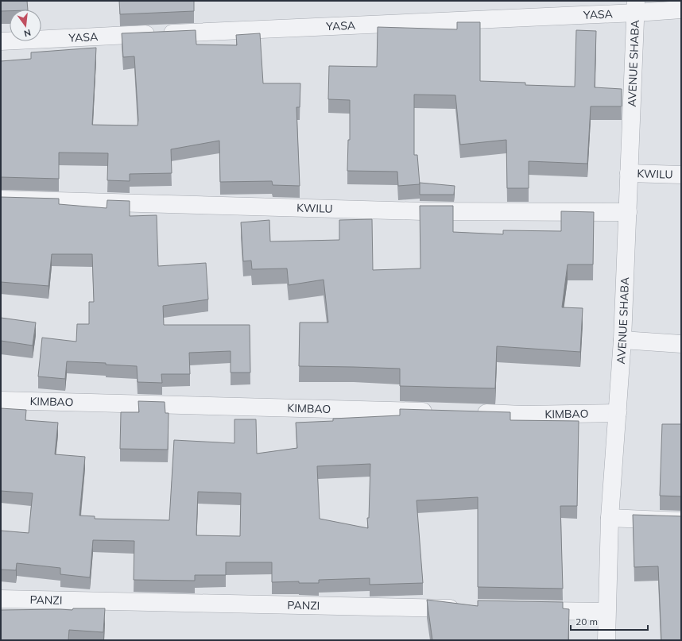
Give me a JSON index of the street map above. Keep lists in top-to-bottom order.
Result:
{
  "streets": {
    "street": [
      "YASA",
      "AVENUE SHABA",
      "KWILU",
      "KIMBAO",
      "PANZI"
    ]
  },
  "crossings": [
    ["YASA", "AVENUE SHABA"],
    ["AVENUE SHABA", "KWILU"],
    ["AVENUE SHABA", "KIMBAO"]
  ],
  "scale_bar": "20 m",
  "north": "bottom"
}
